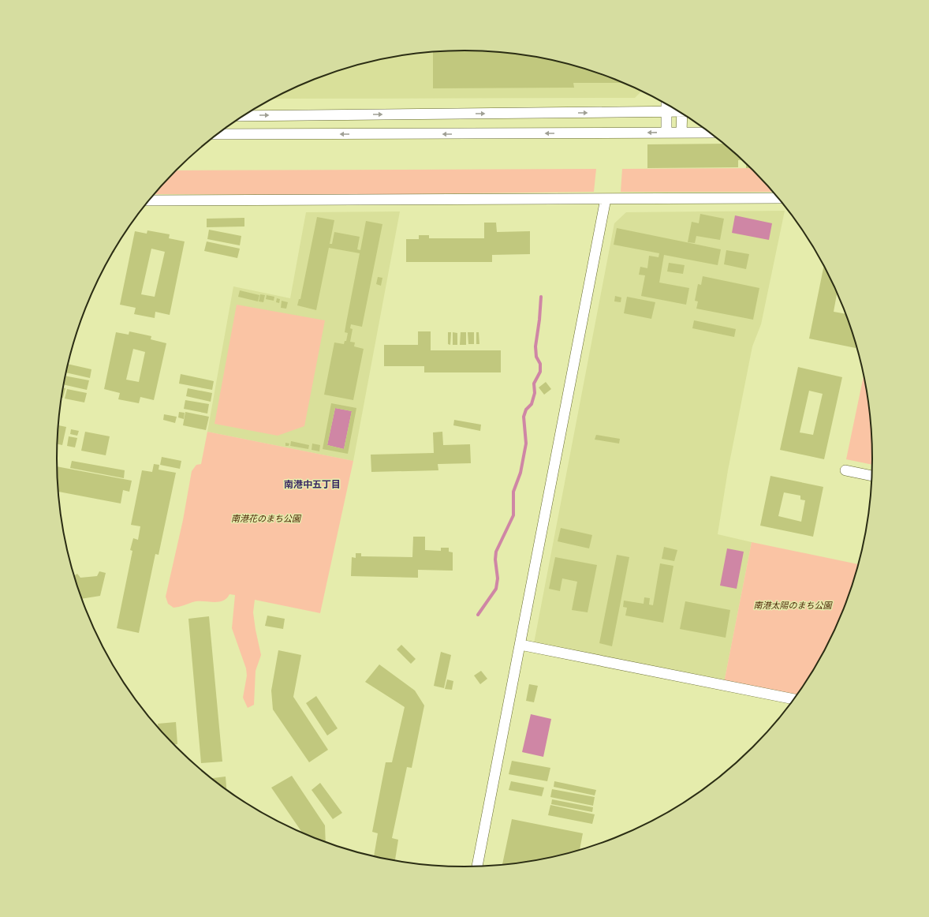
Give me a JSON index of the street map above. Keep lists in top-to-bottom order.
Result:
{
  "districts": ["南港中五丁目"],
  "parks": ["南港花のまち公園", "南港太陽のまち公園"]
}
